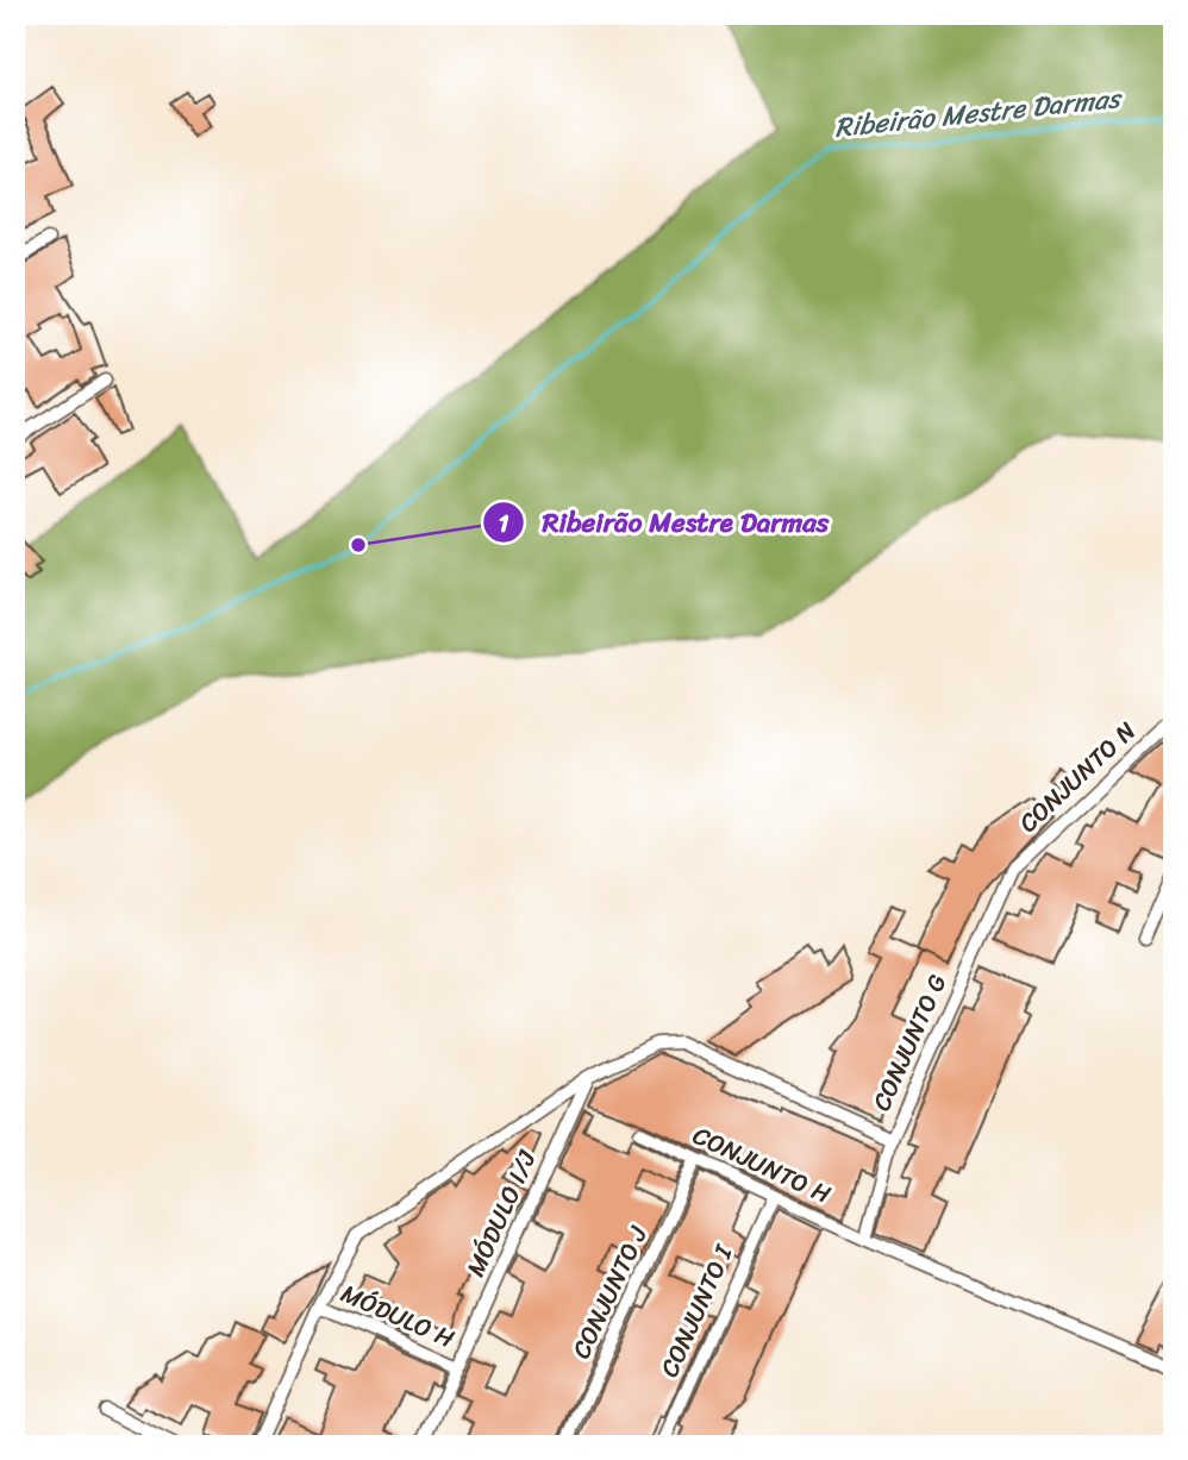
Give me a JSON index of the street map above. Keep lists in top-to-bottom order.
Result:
{
  "streets": {
    "street": [
      "CONJUNTO N",
      "CONJUNTO G",
      "CONJUNTO H",
      "MÓDULO I/J",
      "CONJUNTO J",
      "CONJUNTO I",
      "MÓDULO H"
    ]
  },
  "crossings": [
    ["CONJUNTO N", "CONJUNTO G"],
    ["CONJUNTO G", "CONJUNTO H"],
    ["CONJUNTO H", "CONJUNTO J"],
    ["CONJUNTO H", "CONJUNTO I"],
    ["MÓDULO I/J", "MÓDULO H"]
  ],
  "water": ["Ribeirão Mestre Darmas"],
  "places": ["Ribeirão Mestre Darmas"]
}
